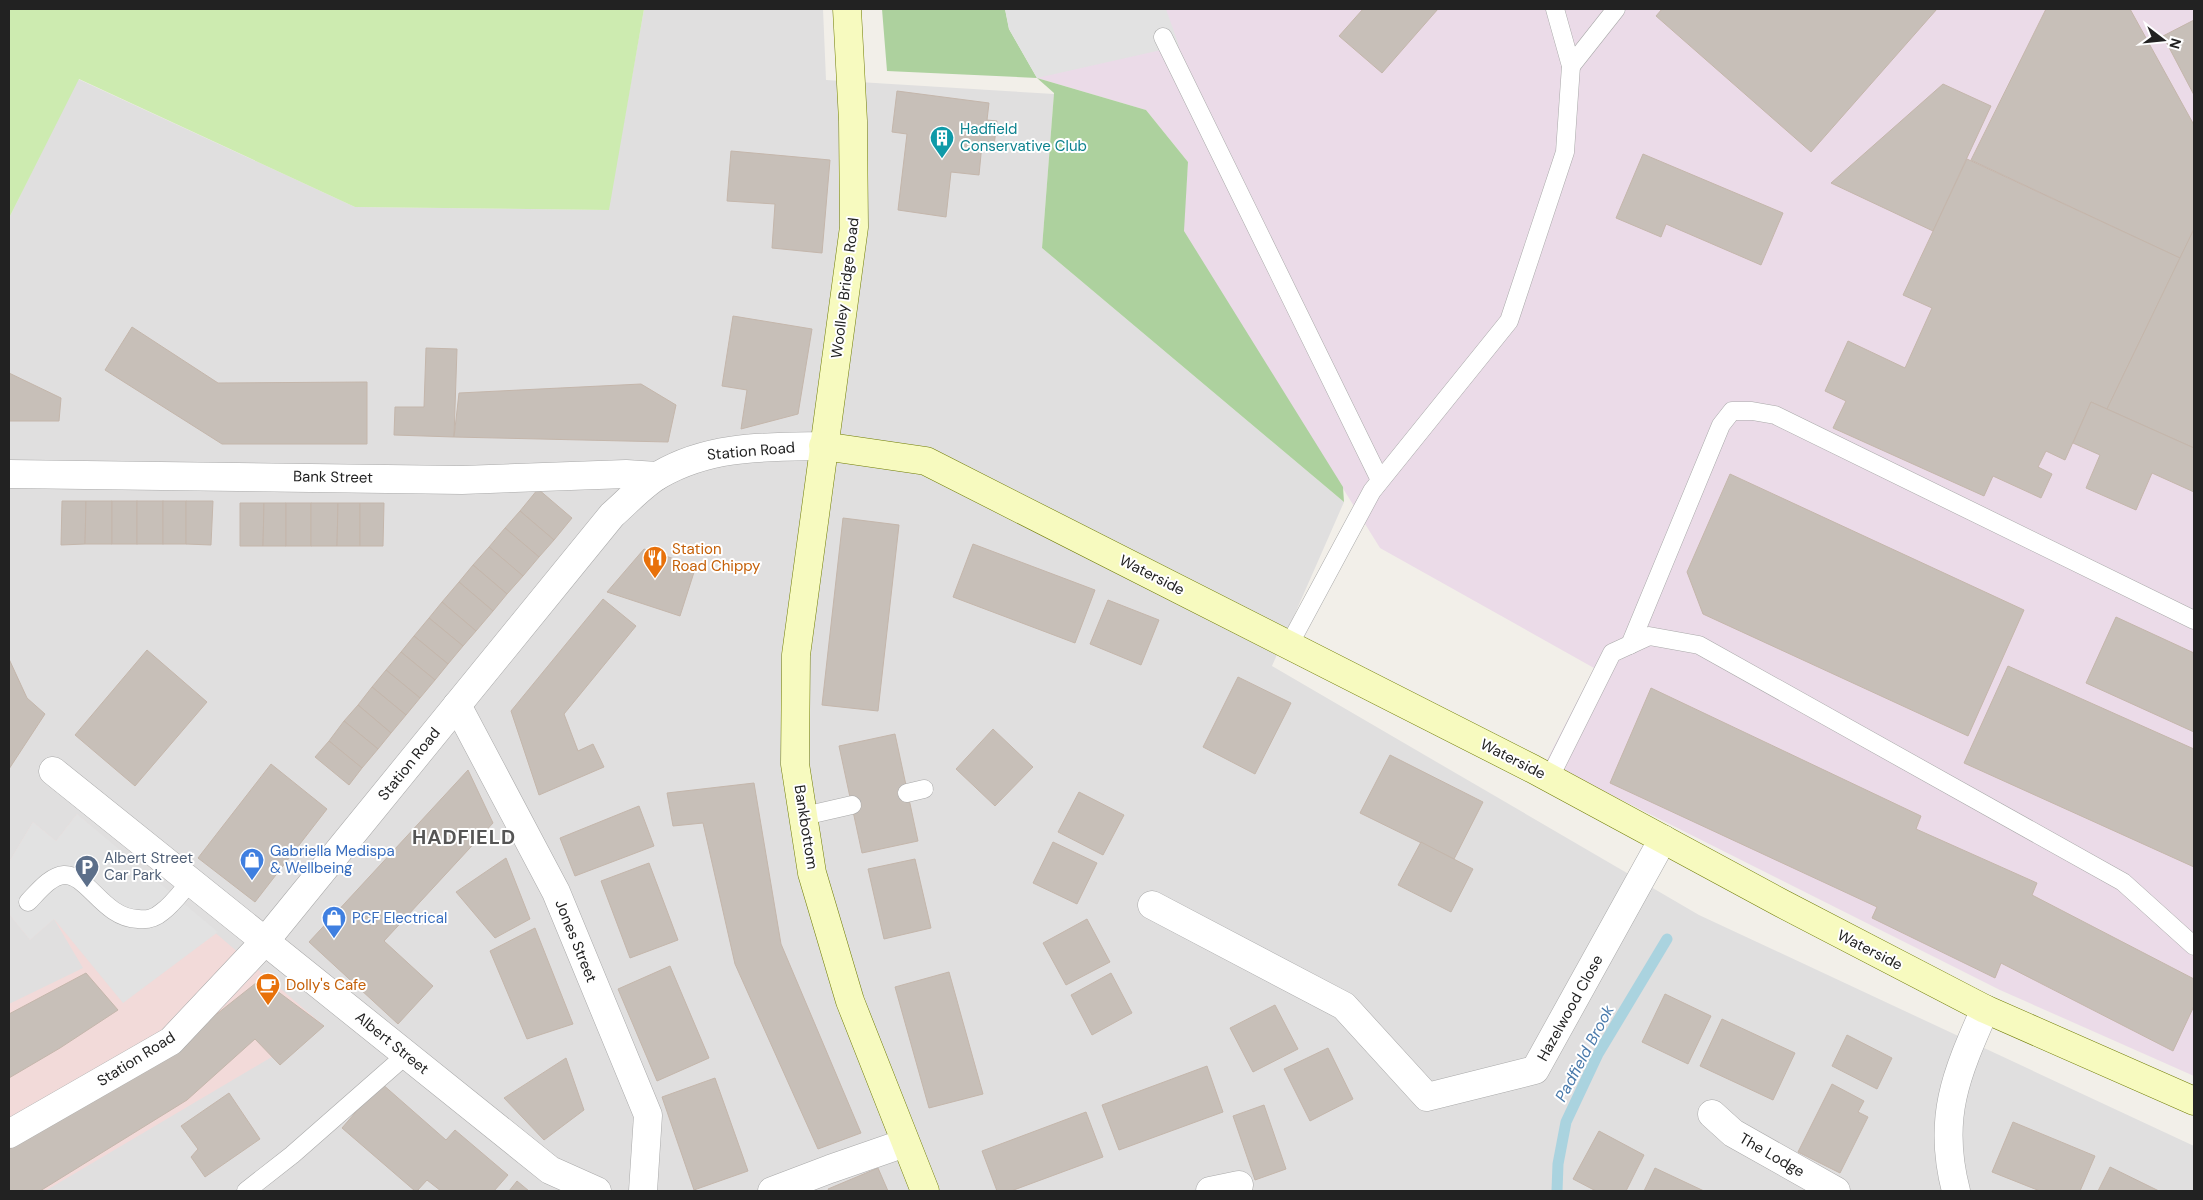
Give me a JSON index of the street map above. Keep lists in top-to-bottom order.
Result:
{
  "streets": {
    "street": [
      "Woolley Bridge Road",
      "Station Road",
      "Bank Street",
      "Waterside",
      "Bankbottom",
      "Jones Street",
      "Hazelwood Close",
      "Albert Street",
      "The Lodge"
    ]
  },
  "crossings": [
    ["Woolley Bridge Road", "Station Road"],
    ["Woolley Bridge Road", "Waterside"],
    ["Woolley Bridge Road", "Bankbottom"],
    ["Station Road", "Bank Street"],
    ["Station Road", "Waterside"],
    ["Station Road", "Bankbottom"],
    ["Station Road", "Jones Street"],
    ["Station Road", "Albert Street"],
    ["Waterside", "Bankbottom"],
    ["Waterside", "Hazelwood Close"]
  ],
  "districts": ["HADFIELD"],
  "water": ["Padfield Brook"],
  "places": {
    "building": ["Hadfield Conservative Club"],
    "restaurant": ["Station Road Chippy"],
    "shop": ["Gabriella Medispa & Wellbeing", "PCF Electrical"],
    "parking": ["Albert Street Car Park"],
    "cafe": ["Dolly's Cafe"]
  },
  "north": "right"
}
